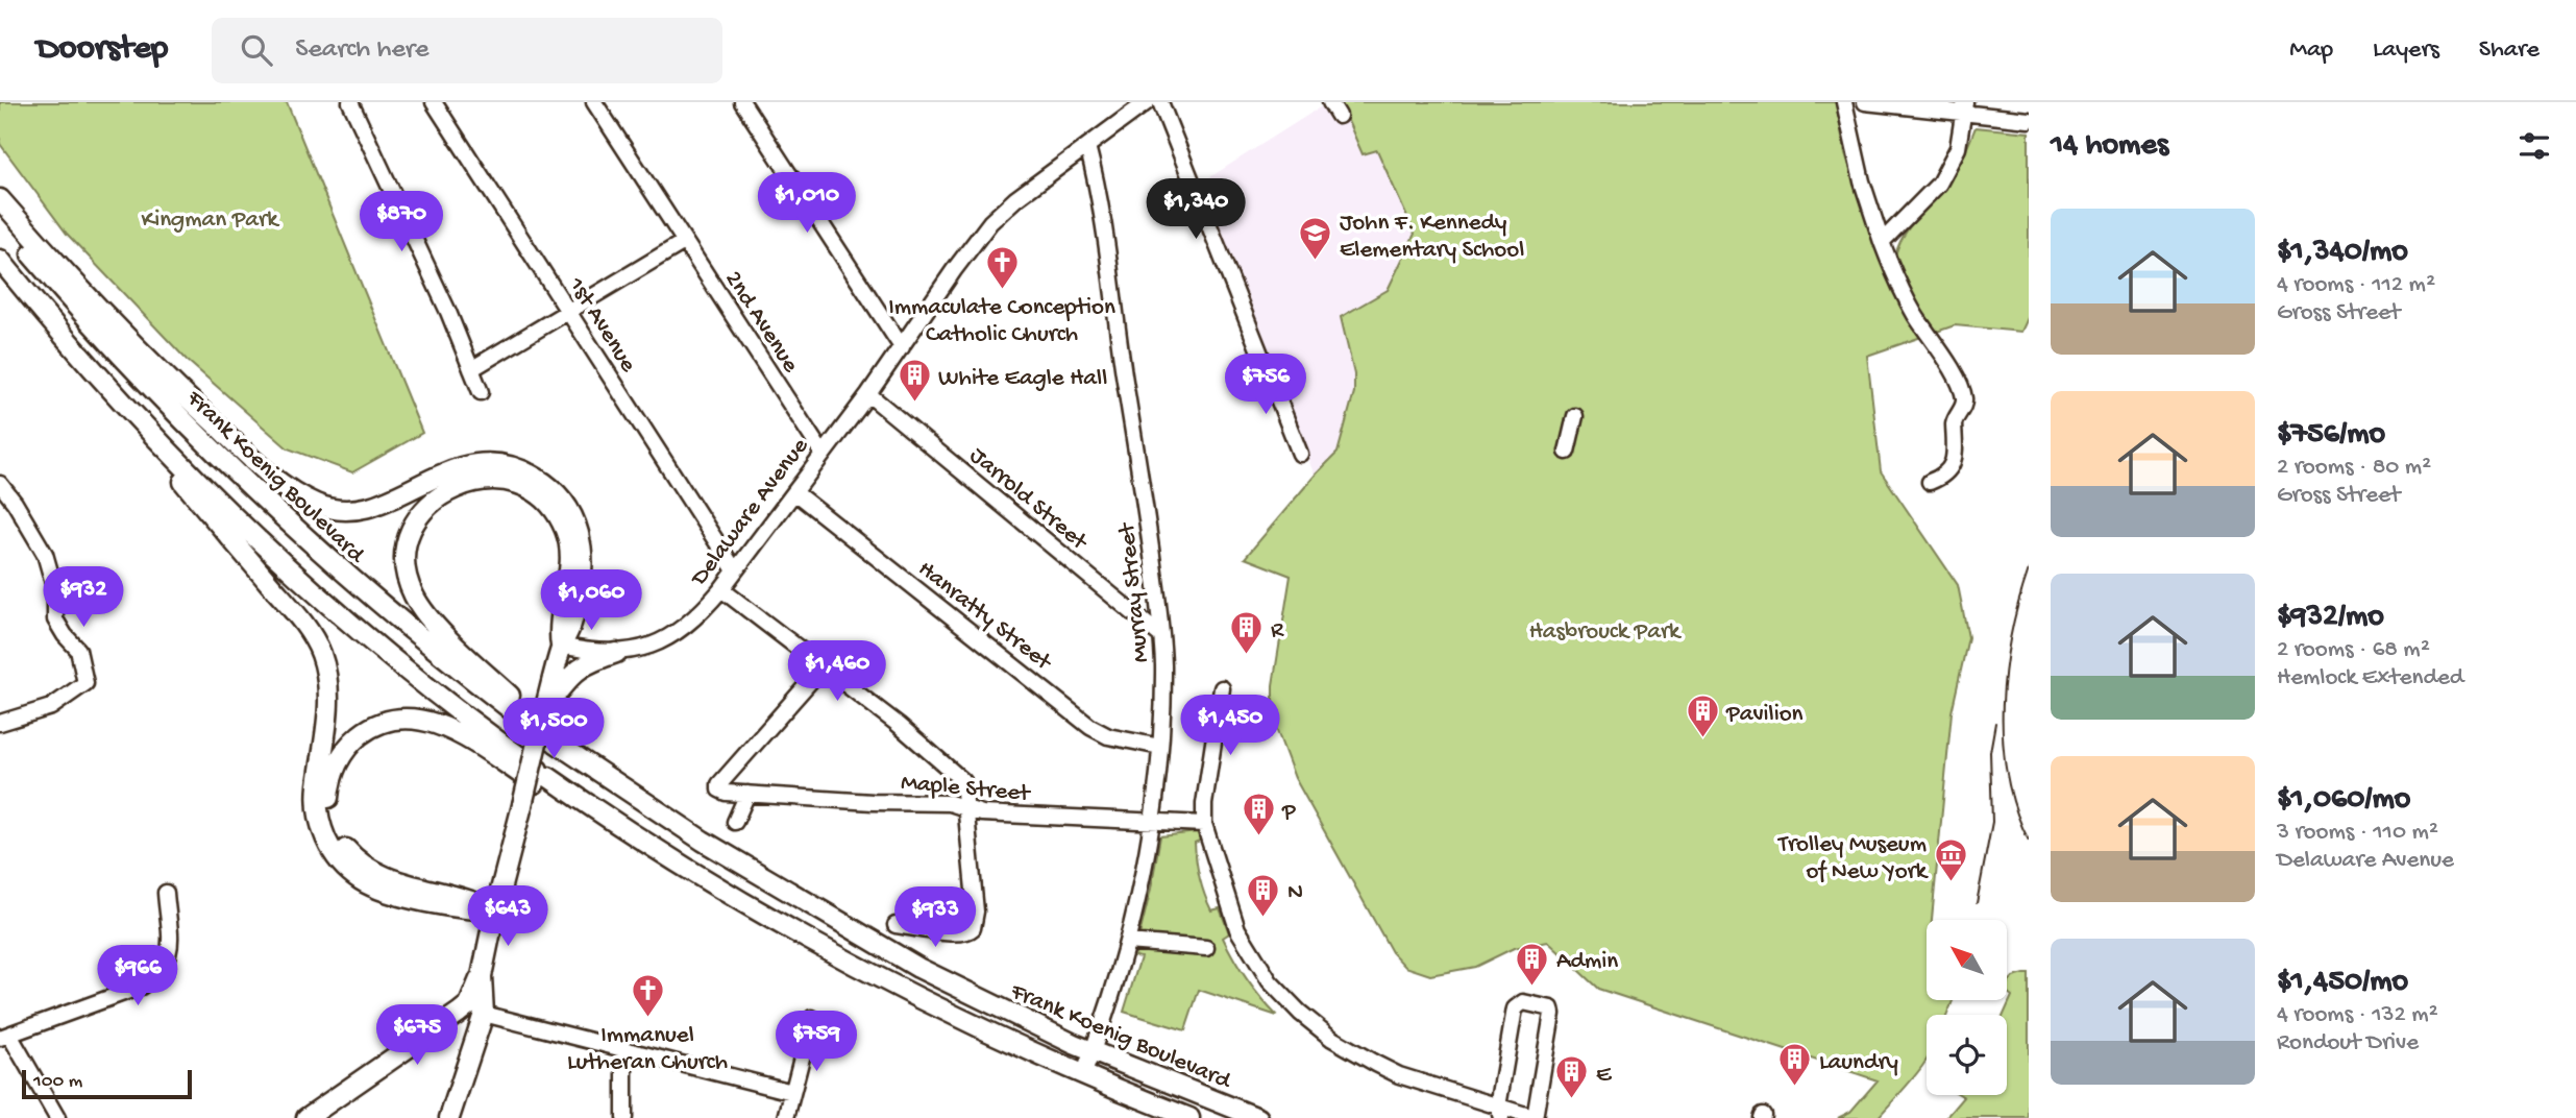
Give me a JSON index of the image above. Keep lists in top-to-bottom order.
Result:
{
  "streets": {
    "main road": ["Frank Koenig Boulevard"],
    "street": [
      "2nd Avenue",
      "1st Avenue",
      "Jarrold Street",
      "Delaware Avenue",
      "Murray Street",
      "Hanratty Street",
      "Maple Street"
    ]
  },
  "crossings": [
    ["2nd Avenue", "Delaware Avenue"],
    ["1st Avenue", "Delaware Avenue"],
    ["Frank Koenig Boulevard", "Murray Street"],
    ["Jarrold Street", "Delaware Avenue"],
    ["Jarrold Street", "Murray Street"],
    ["Delaware Avenue", "Murray Street"],
    ["Delaware Avenue", "Hanratty Street"],
    ["Murray Street", "Hanratty Street"],
    ["Murray Street", "Maple Street"]
  ],
  "parks": ["Kingman Park", "Hasbrouck Park"],
  "places": {
    "school or university": ["John F. Kennedy Elementary School"],
    "church": ["Immaculate Conception Catholic Church", "Immanuel Lutheran Church"],
    "building": [
      "White Eagle Hall",
      "R",
      "Pavilion",
      "P",
      "N",
      "Admin",
      "Laundry",
      "E"
    ],
    "museum": ["Trolley Museum of New York"]
  },
  "scale_bar": "100 m",
  "north": "top left",
  "page": {
    "header": "Doorstep",
    "search": "Search here",
    "nav": ["Map", "Layers", "Share"],
    "heading": "14 homes",
    "price": [
      "$1,010",
      "$1,340",
      "$870",
      "$756",
      "$932",
      "$1,060",
      "$1,460",
      "$1,450",
      "$1,500",
      "$643",
      "$933",
      "$966",
      "$675",
      "$759"
    ],
    "list": [
      {
        "name": "$1,340/mo",
        "note": "4 rooms · 112 m² · Gross Street"
      },
      {
        "name": "$756/mo",
        "note": "2 rooms · 80 m² · Gross Street"
      },
      {
        "name": "$932/mo",
        "note": "2 rooms · 68 m² · Hemlock Extended"
      },
      {
        "name": "$1,060/mo",
        "note": "3 rooms · 110 m² · Delaware Avenue"
      },
      {
        "name": "$1,450/mo",
        "note": "4 rooms · 132 m² · Rondout Drive"
      }
    ],
    "scale": "100 m"
  }
}
